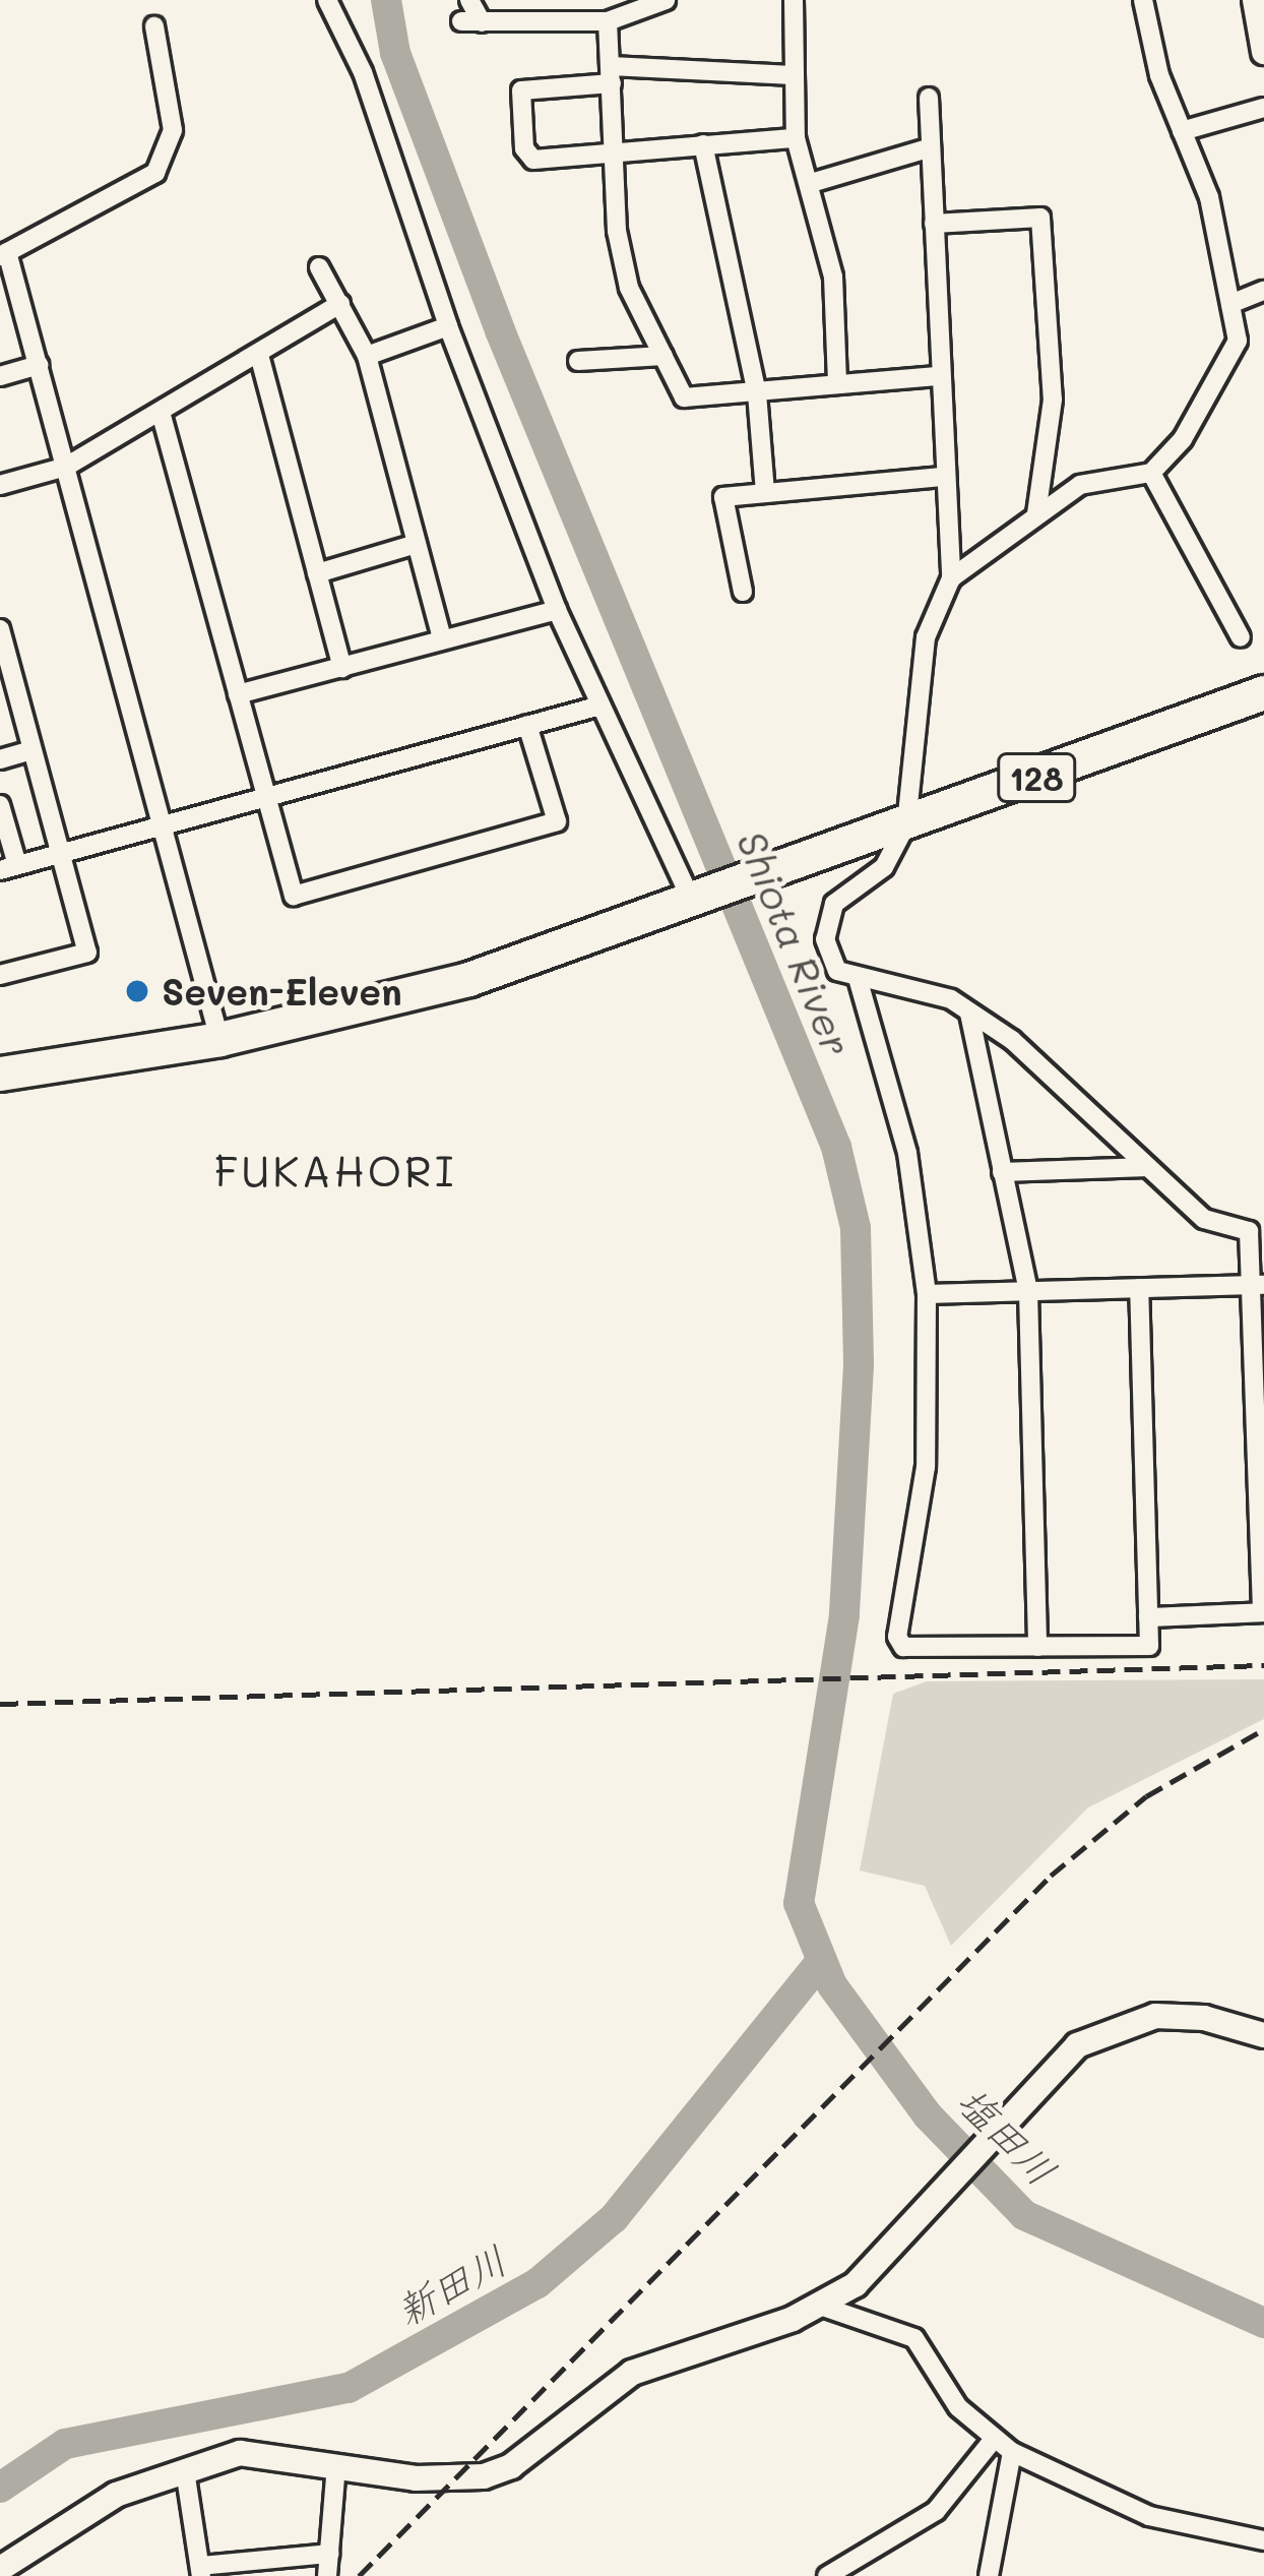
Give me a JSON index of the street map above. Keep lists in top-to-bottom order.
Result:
{
  "streets": {
    "highway": ["128"]
  },
  "districts": ["FUKAHORI"],
  "water": ["Shiota River", "塩田川", "新田川"],
  "places": ["Seven-Eleven"]
}
